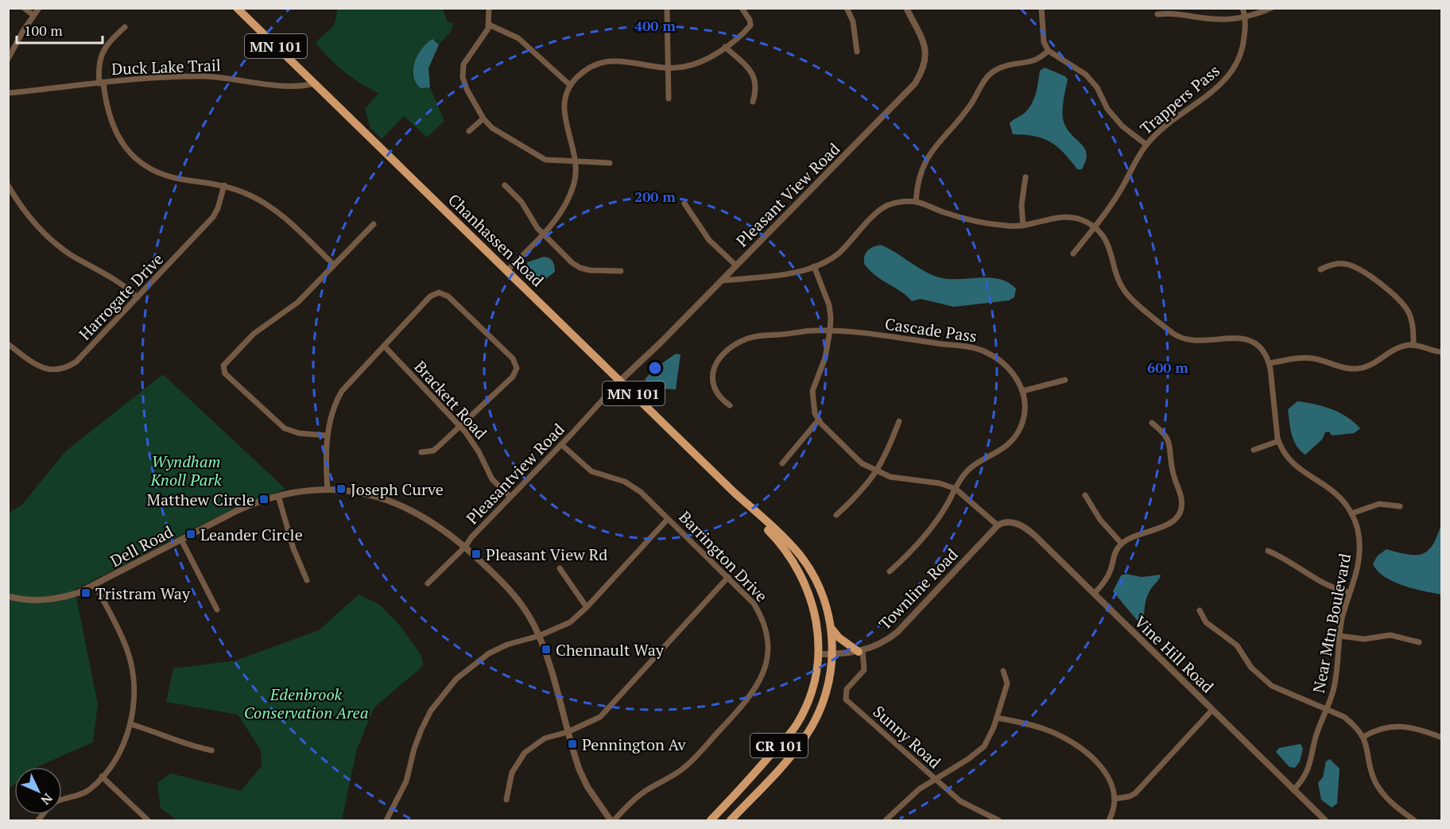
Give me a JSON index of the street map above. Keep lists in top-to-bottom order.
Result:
{
  "streets": {
    "main road": ["MN 101", "Chanhassen Road", "CR 101"],
    "street": [
      "Duck Lake Trail",
      "Trappers Pass",
      "Pleasant View Road",
      "Harrogate Drive",
      "Cascade Pass",
      "Brackett Road",
      "Pleasantview Road",
      "Dell Road",
      "Barrington Drive",
      "Townline Road",
      "Near Mtn Boulevard",
      "Vine Hill Road",
      "Sunny Road"
    ]
  },
  "crossings": [
    ["MN 101", "Chanhassen Road"],
    ["MN 101", "Townline Road"],
    ["MN 101", "CR 101"],
    ["Duck Lake Trail", "Chanhassen Road"],
    ["Pleasant View Road", "Chanhassen Road"],
    ["Pleasant View Road", "Pleasantview Road"],
    ["Chanhassen Road", "Pleasantview Road"],
    ["Brackett Road", "Pleasantview Road"],
    ["Pleasantview Road", "Dell Road"],
    ["Pleasantview Road", "Barrington Drive"],
    ["Dell Road", "Barrington Drive"],
    ["Townline Road", "Vine Hill Road"],
    ["Townline Road", "Sunny Road"],
    ["Townline Road", "CR 101"],
    ["Near Mtn Boulevard", "Vine Hill Road"]
  ],
  "parks": ["Wyndham Knoll Park", "Edenbrook Conservation Area"],
  "places": {
    "transit": [
      "Joseph Curve",
      "Matthew Circle",
      "Leander Circle",
      "Pleasant View Rd",
      "Tristram Way",
      "Chennault Way",
      "Pennington Av"
    ]
  },
  "scale_bar": "100 m",
  "north": "bottom right",
  "rings": ["400 m", "200 m", "600 m"]
}
